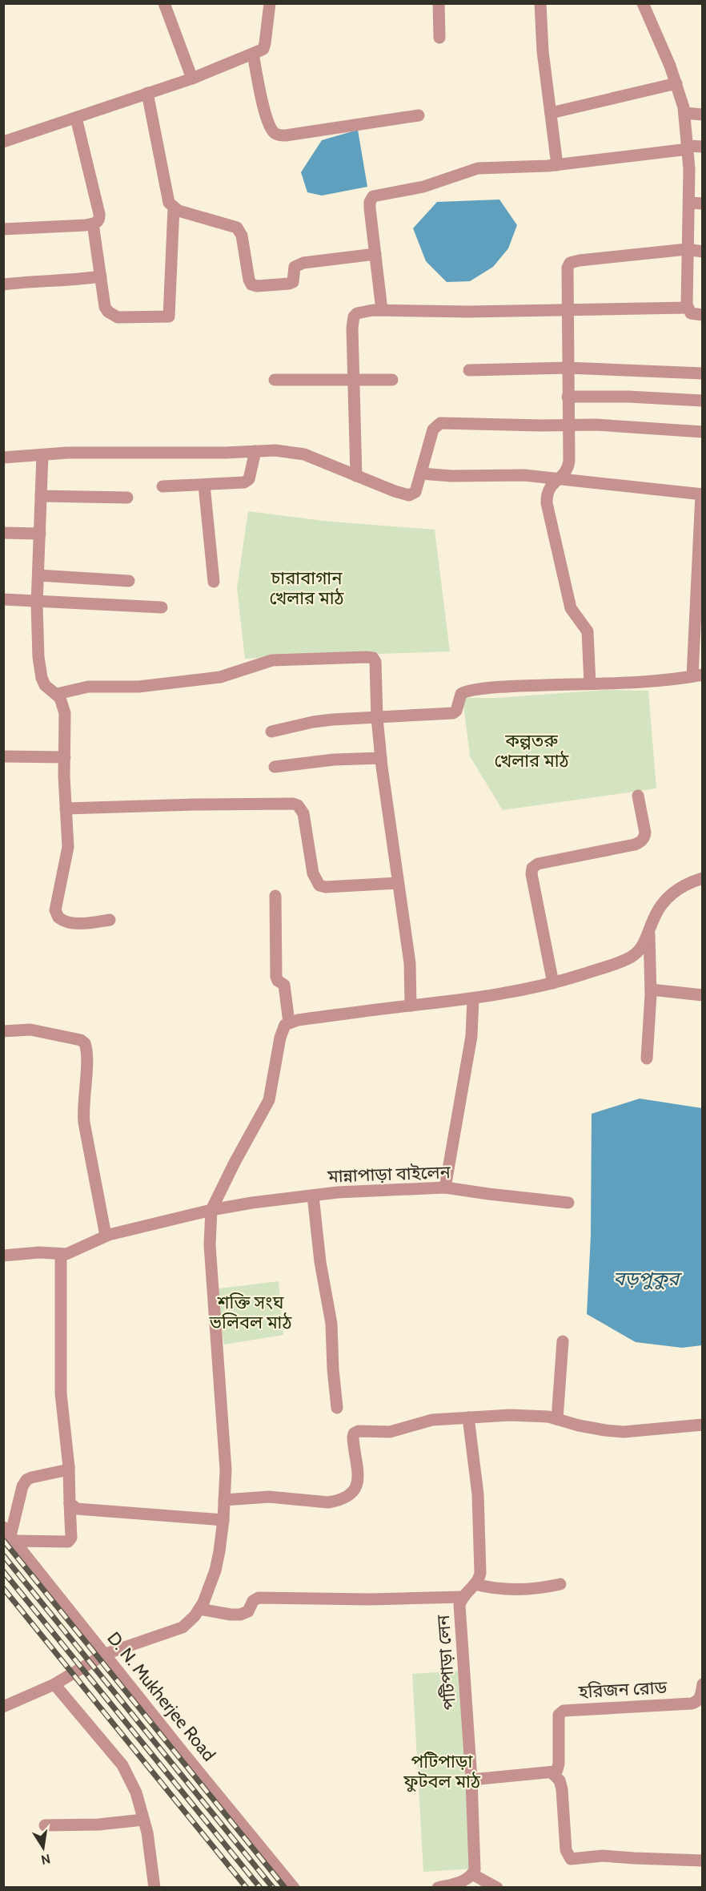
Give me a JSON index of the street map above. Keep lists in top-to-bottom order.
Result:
{
  "streets": {
    "street": [
      "মান্নাপাড়া বাইলেন",
      "পটিপাড়া লেন",
      "হরিজন রোড",
      "D. N. Mukherjee Road"
    ]
  },
  "water": ["বড়পুকুর"],
  "parks": [
    "চারাবাগান খেলার মাঠ",
    "কল্পতরু খেলার মাঠ",
    "শক্তি সংঘ ভলিবল মাঠ",
    "পটিপাড়া ফুটবল মাঠ"
  ],
  "north": "bottom"
}
